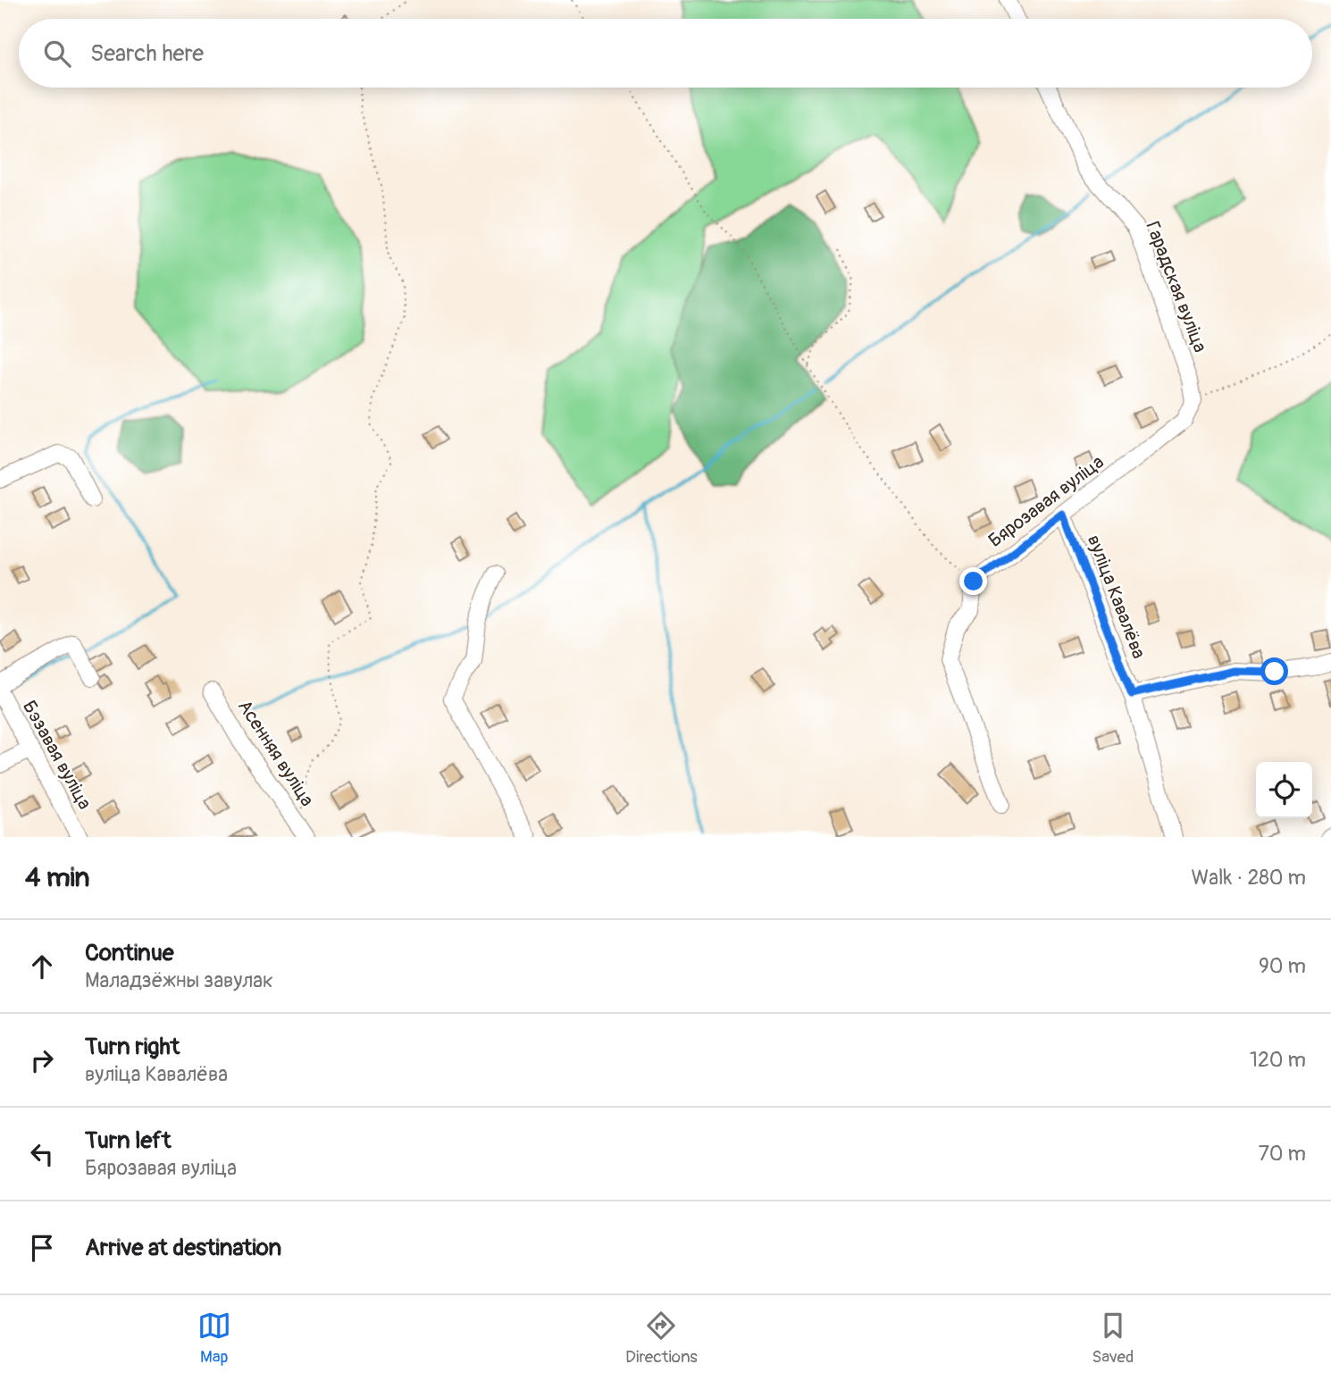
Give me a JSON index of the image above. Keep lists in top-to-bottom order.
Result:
{
  "streets": {
    "street": [
      "Гарадская вуліца",
      "Бярозавая вуліца",
      "вуліца Кавалёва",
      "Асенняя вуліца",
      "Бэзавая вуліца"
    ]
  },
  "crossings": [
    ["Гарадская вуліца", "Бярозавая вуліца"],
    ["Бярозавая вуліца", "вуліца Кавалёва"]
  ],
  "page": {
    "search": "Search here",
    "heading": ["4 min", "Walk · 280 m"],
    "list": [
      ["Continue", "Маладзёжны завулак", "90 m"],
      ["Turn right", "вуліца Кавалёва", "120 m"],
      ["Turn left", "Бярозавая вуліца", "70 m"],
      "Arrive at destination"
    ],
    "nav": ["Map", "Directions", "Saved"]
  }
}
